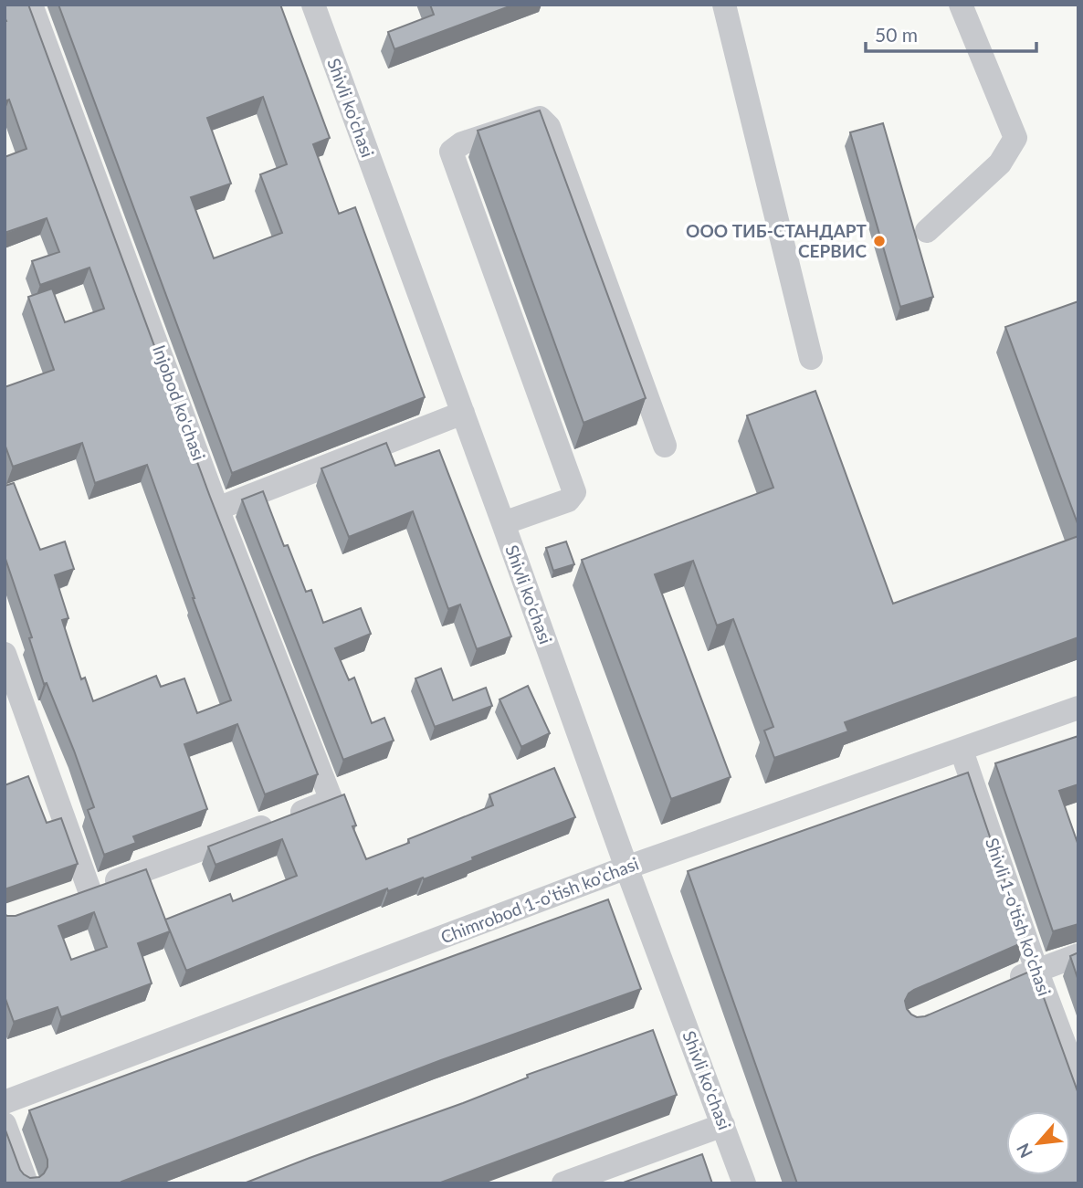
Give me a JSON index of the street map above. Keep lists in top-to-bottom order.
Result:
{
  "streets": {
    "street": [
      "Shivli ko'chasi",
      "Injobod ko'chasi",
      "Chimrobod 1-o'tish ko'chasi",
      "Shivli 1-o'tish ko'chasi"
    ]
  },
  "crossings": [
    ["Shivli ko'chasi", "Chimrobod 1-o'tish ko'chasi"],
    ["Chimrobod 1-o'tish ko'chasi", "Shivli 1-o'tish ko'chasi"]
  ],
  "places": ["ООО ТИБ-СТАНДАРТ СЕРВИС"],
  "scale_bar": "50 m",
  "north": "bottom left"
}
